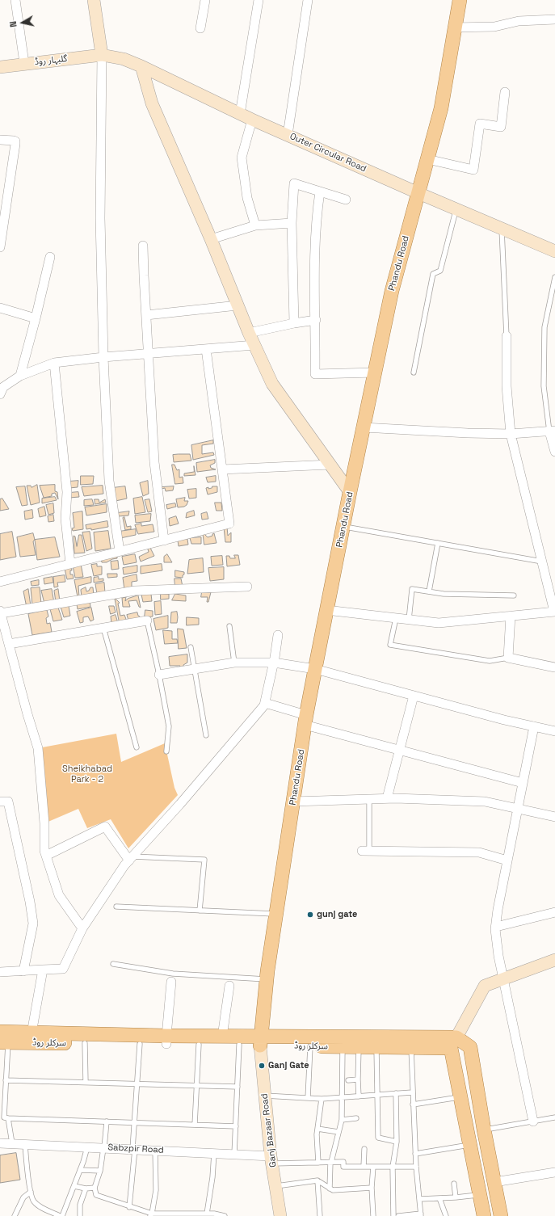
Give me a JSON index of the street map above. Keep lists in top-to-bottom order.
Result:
{
  "streets": {
    "main road": ["Phandu Road", "سرکلر روڈ"],
    "street": [
      "گلبہار روڈ",
      "Outer Circular Road",
      "Ganj Bazaar Road",
      "Sabzpir Road"
    ]
  },
  "crossings": [
    ["گلبہار روڈ", "Outer Circular Road"],
    ["Outer Circular Road", "Phandu Road"],
    ["Phandu Road", "سرکلر روڈ"],
    ["Phandu Road", "Ganj Bazaar Road"],
    ["سرکلر روڈ", "Ganj Bazaar Road"],
    ["Ganj Bazaar Road", "Sabzpir Road"]
  ],
  "parks": ["Sheikhabad Park - 2"],
  "places": ["gunj gate", "Ganj Gate"],
  "north": "left"
}
